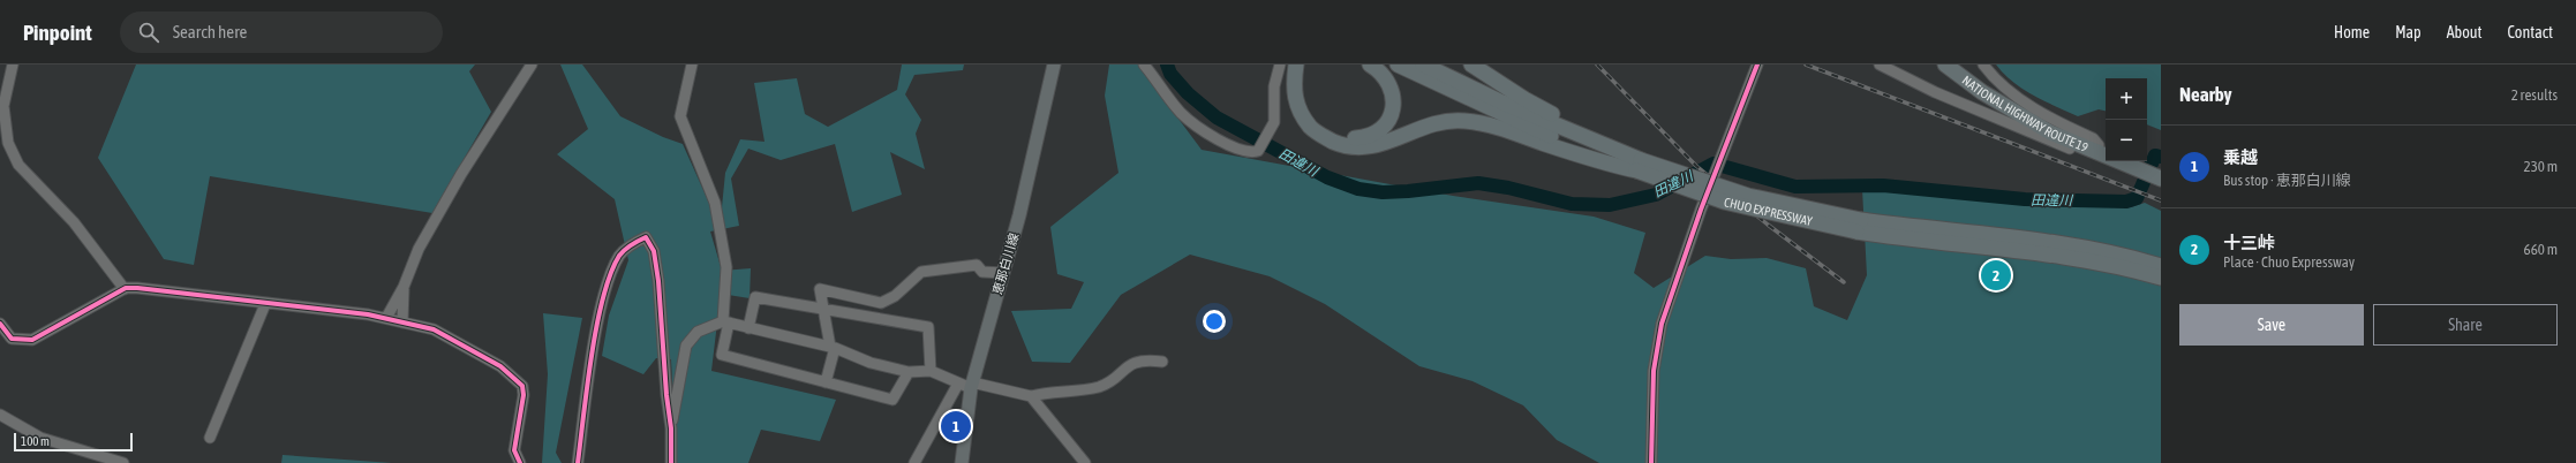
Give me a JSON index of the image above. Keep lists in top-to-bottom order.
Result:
{
  "streets": {
    "highway": ["NATIONAL HIGHWAY ROUTE 19", "CHUO EXPRESSWAY"],
    "main road": ["恵那白川線"]
  },
  "water": ["田違川"],
  "scale_bar": "100 m",
  "page": {
    "header": "Pinpoint",
    "search": "Search here",
    "nav": [
      "Home",
      "Map",
      "About",
      "Contact"
    ],
    "heading": ["Nearby", "2 results"],
    "map_buttons": ["+", "−"],
    "list": [
      {
        "mark": "1",
        "name": "乗越",
        "note": "Bus stop · 恵那白川線",
        "value": "230 m"
      },
      {
        "mark": "2",
        "name": "十三峠",
        "note": "Place · Chuo Expressway",
        "value": "660 m"
      }
    ],
    "pins": ["2", "1"],
    "buttons": ["Save", "Share"],
    "scale": "100 m"
  }
}
